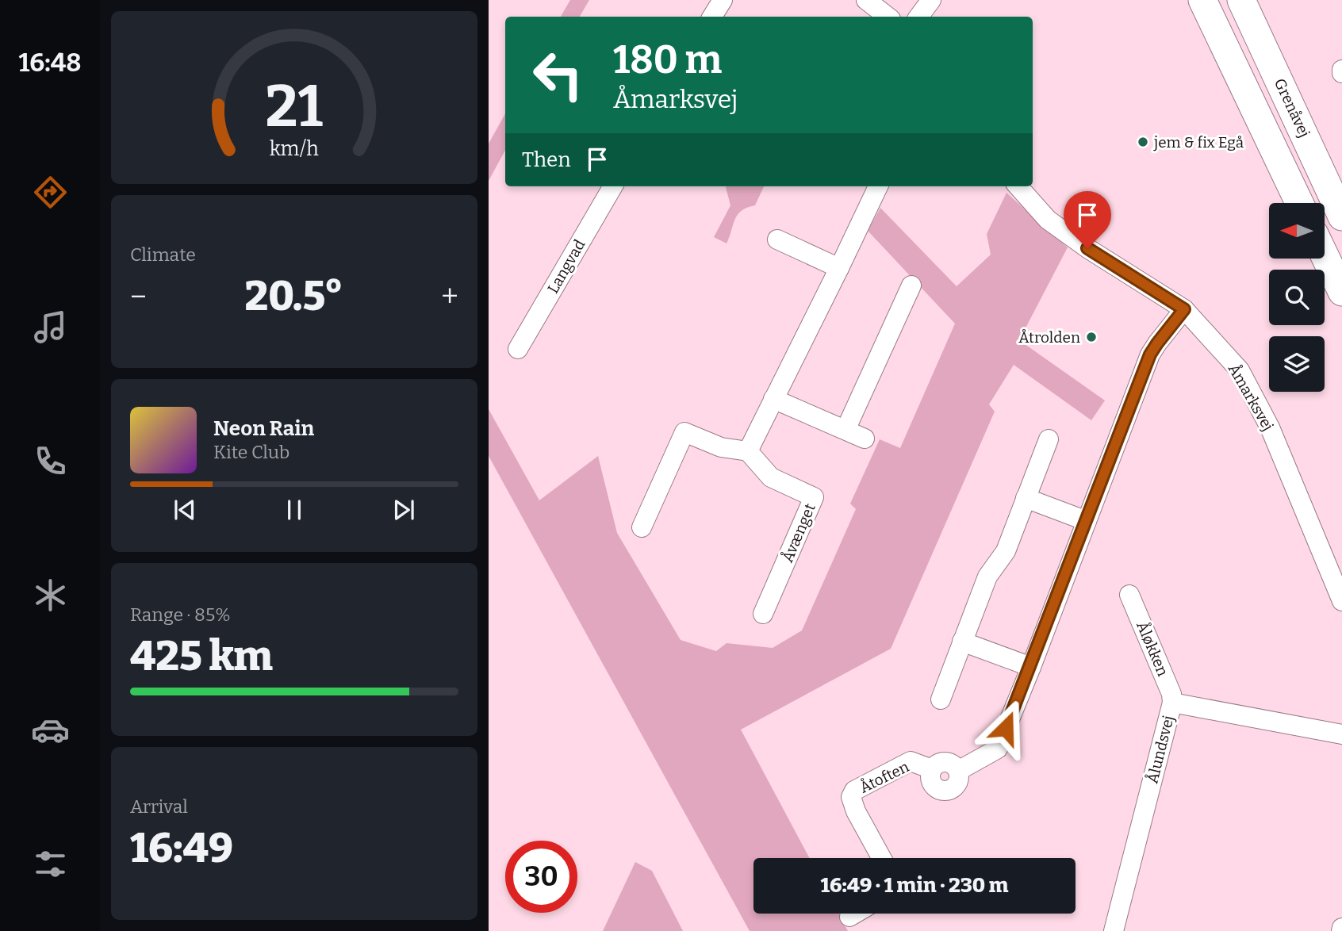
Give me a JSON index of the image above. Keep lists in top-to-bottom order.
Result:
{
  "streets": {
    "main road": ["Grenåvej"],
    "street": [
      "Langvad",
      "Åmarksvej",
      "Åvænget",
      "Åløkken",
      "Ålundsvej",
      "Åtoften"
    ]
  },
  "crossings": [
    ["Åmarksvej", "Åtoften"],
    ["Åløkken", "Ålundsvej"]
  ],
  "places": ["jem & fix Egå", "Åtrolden"],
  "north": "left",
  "page": {
    "tabs": "16:48",
    "turn": ["180 m", "Åmarksvej"],
    "then": "Then",
    "tile": [
      "Climate",
      ["Range · 85%", "425 km"],
      ["Arrival", "16:49"]
    ],
    "heat": ["−", "20.5°", "+"],
    "song": ["Neon Rain", "Kite Club"],
    "limit": "30",
    "trip": "16:49 · 1 min · 230 m",
    "gauge": ["21", "km/h"]
  }
}
